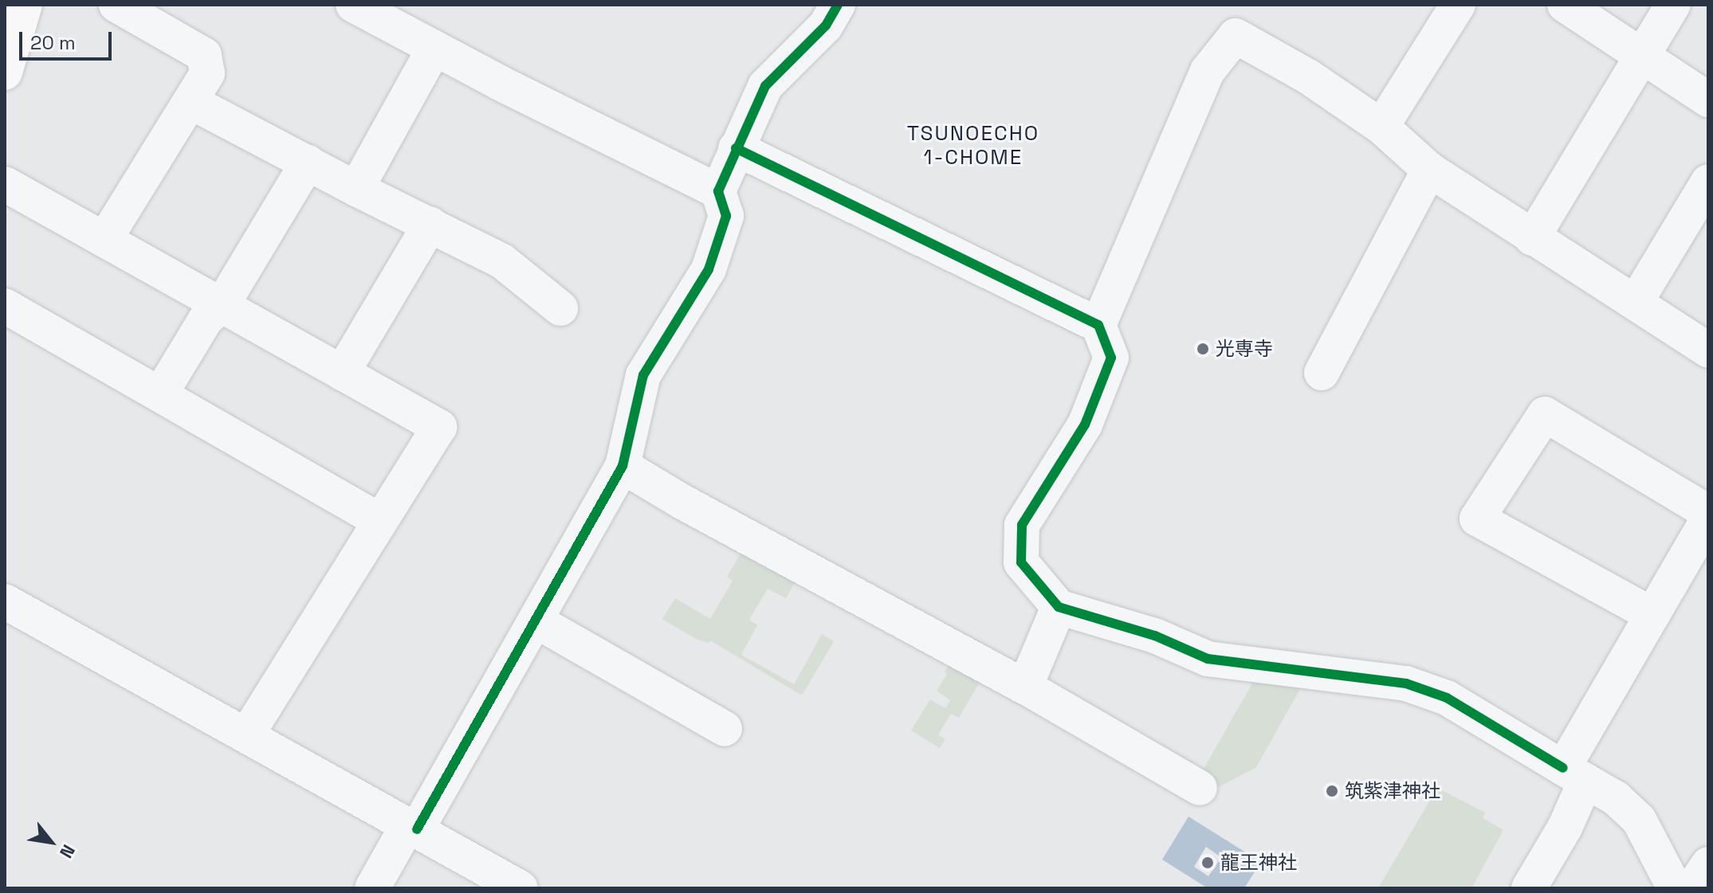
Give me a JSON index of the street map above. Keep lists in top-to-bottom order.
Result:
{
  "districts": ["TSUNOECHO 1-CHOME"],
  "places": ["光専寺", "筑紫津神社", "龍王神社"],
  "scale_bar": "20 m",
  "north": "bottom right"
}
